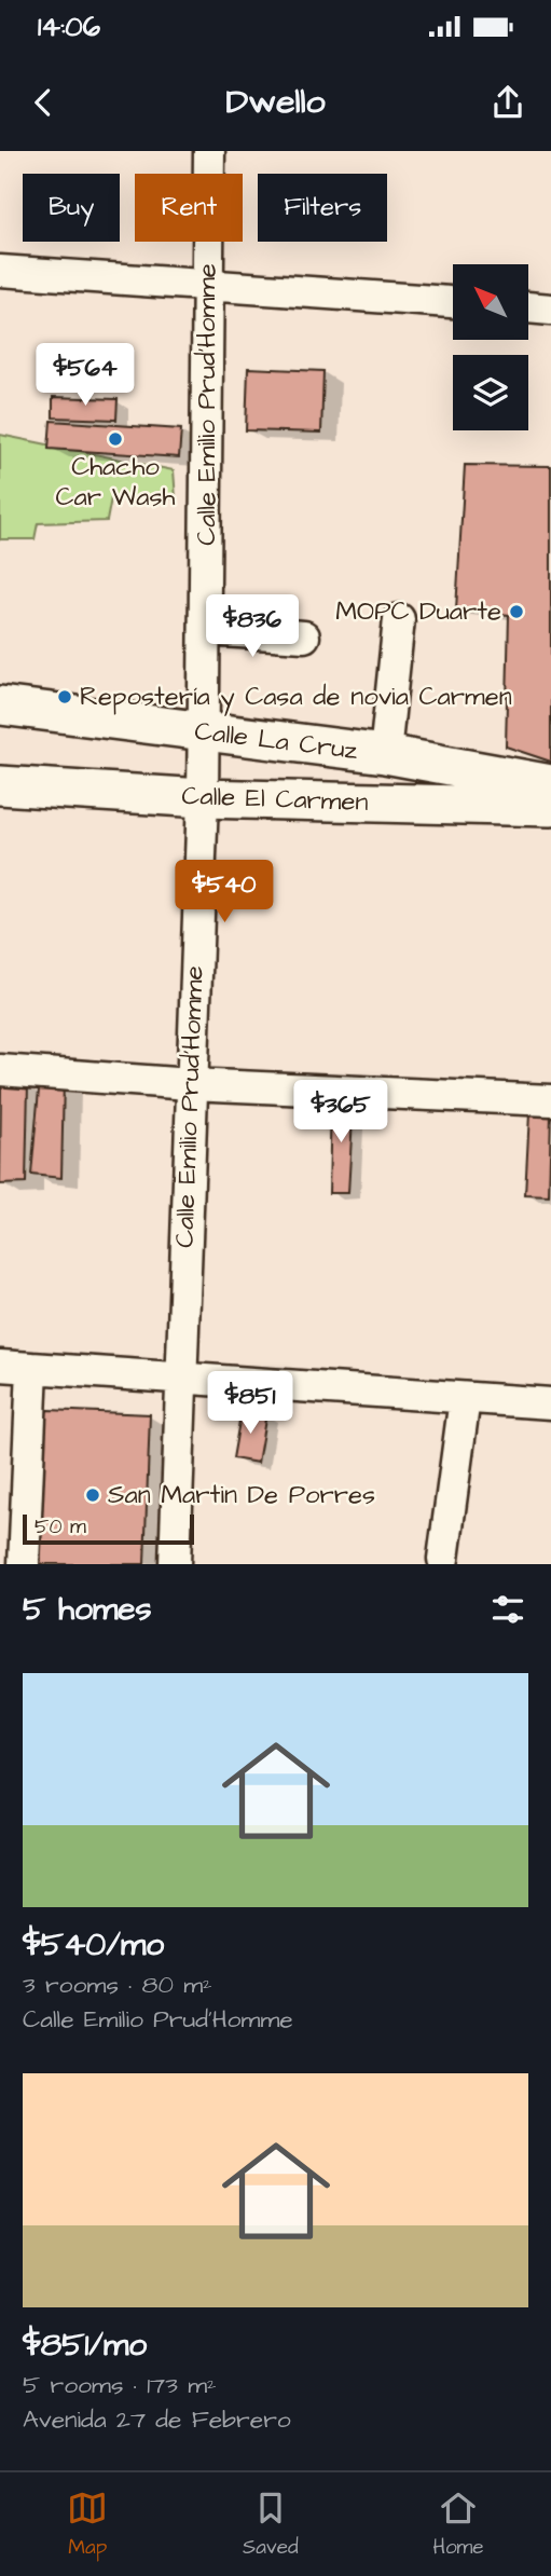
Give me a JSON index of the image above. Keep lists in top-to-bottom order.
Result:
{
  "streets": {
    "main road": ["Calle La Cruz", "Calle El Carmen"],
    "street": ["Calle Emilio Prud'Homme"]
  },
  "crossings": [
    ["Calle Emilio Prud'Homme", "Calle La Cruz"],
    ["Calle Emilio Prud'Homme", "Calle El Carmen"]
  ],
  "places": [
    "Chacho Car Wash",
    "MOPC Duarte",
    "Repostería y Casa de novia Carmen",
    "San Martin De Porres"
  ],
  "scale_bar": "50 m",
  "north": "top left",
  "page": {
    "status": "14:06",
    "header": "Dwello",
    "chip": ["Buy", "Rent", "Filters"],
    "price": [
      "$564",
      "$836",
      "$540",
      "$365",
      "$851"
    ],
    "scale": "50 m",
    "heading": "5 homes",
    "list": [
      {
        "name": "$540/mo",
        "note": "3 rooms · 80 m² · Calle Emilio Prud'Homme"
      },
      {
        "name": "$851/mo",
        "note": "5 rooms · 173 m² · Avenida 27 de Febrero"
      }
    ],
    "tabs": ["Map", "Saved", "Home"]
  }
}
